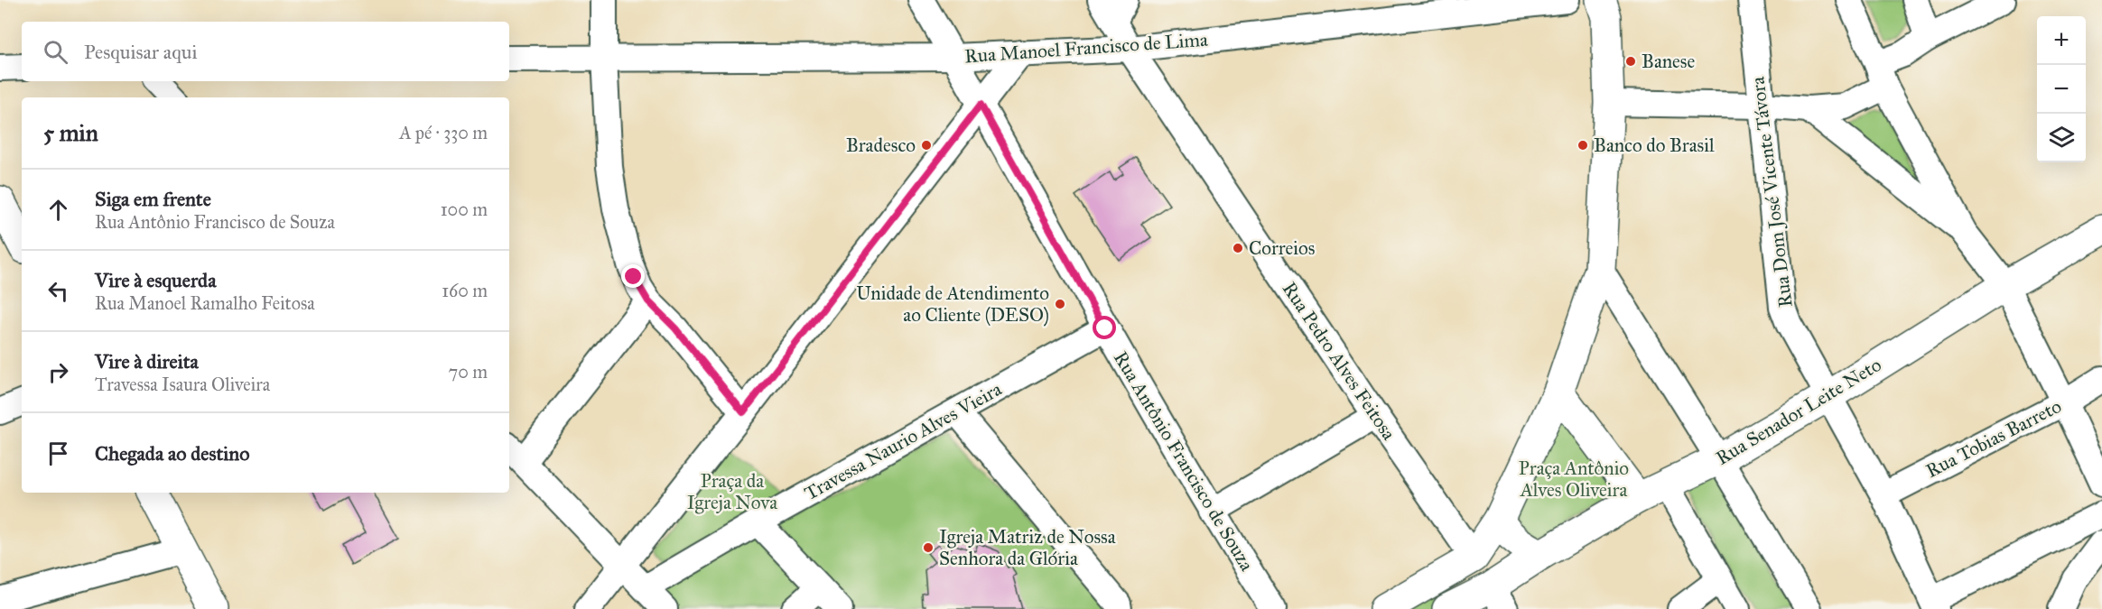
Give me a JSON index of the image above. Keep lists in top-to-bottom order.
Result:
{
  "streets": {
    "main road": ["Rua Senador Leite Neto"],
    "street": [
      "Rua Manoel Francisco de Lima",
      "Rua Dom José Vicente Távora",
      "Rua Pedro Alves Feitosa",
      "Rua Tobias Barreto",
      "Travessa Naurio Alves Vieira",
      "Rua Antônio Francisco de Souza"
    ]
  },
  "crossings": [
    ["Rua Manoel Francisco de Lima", "Rua Pedro Alves Feitosa"],
    ["Rua Manoel Francisco de Lima", "Rua Antônio Francisco de Souza"],
    ["Rua Dom José Vicente Távora", "Rua Senador Leite Neto"],
    ["Rua Dom José Vicente Távora", "Rua Tobias Barreto"],
    ["Travessa Naurio Alves Vieira", "Rua Antônio Francisco de Souza"]
  ],
  "parks": ["Praça Antônio Alves Oliveira", "Praça da Igreja Nova"],
  "places": [
    "Banese",
    "Bradesco",
    "Banco do Brasil",
    "Correios",
    "Unidade de Atendimento ao Cliente (DESO)",
    "Igreja Matriz de Nossa Senhora da Glória"
  ],
  "page": {
    "map_buttons": ["+", "−"],
    "search": "Pesquisar aqui",
    "heading": ["5 min", "A pé · 330 m"],
    "list": [
      ["Siga em frente", "Rua Antônio Francisco de Souza", "100 m"],
      ["Vire à esquerda", "Rua Manoel Ramalho Feitosa", "160 m"],
      ["Vire à direita", "Travessa Isaura Oliveira", "70 m"],
      "Chegada ao destino"
    ]
  }
}
